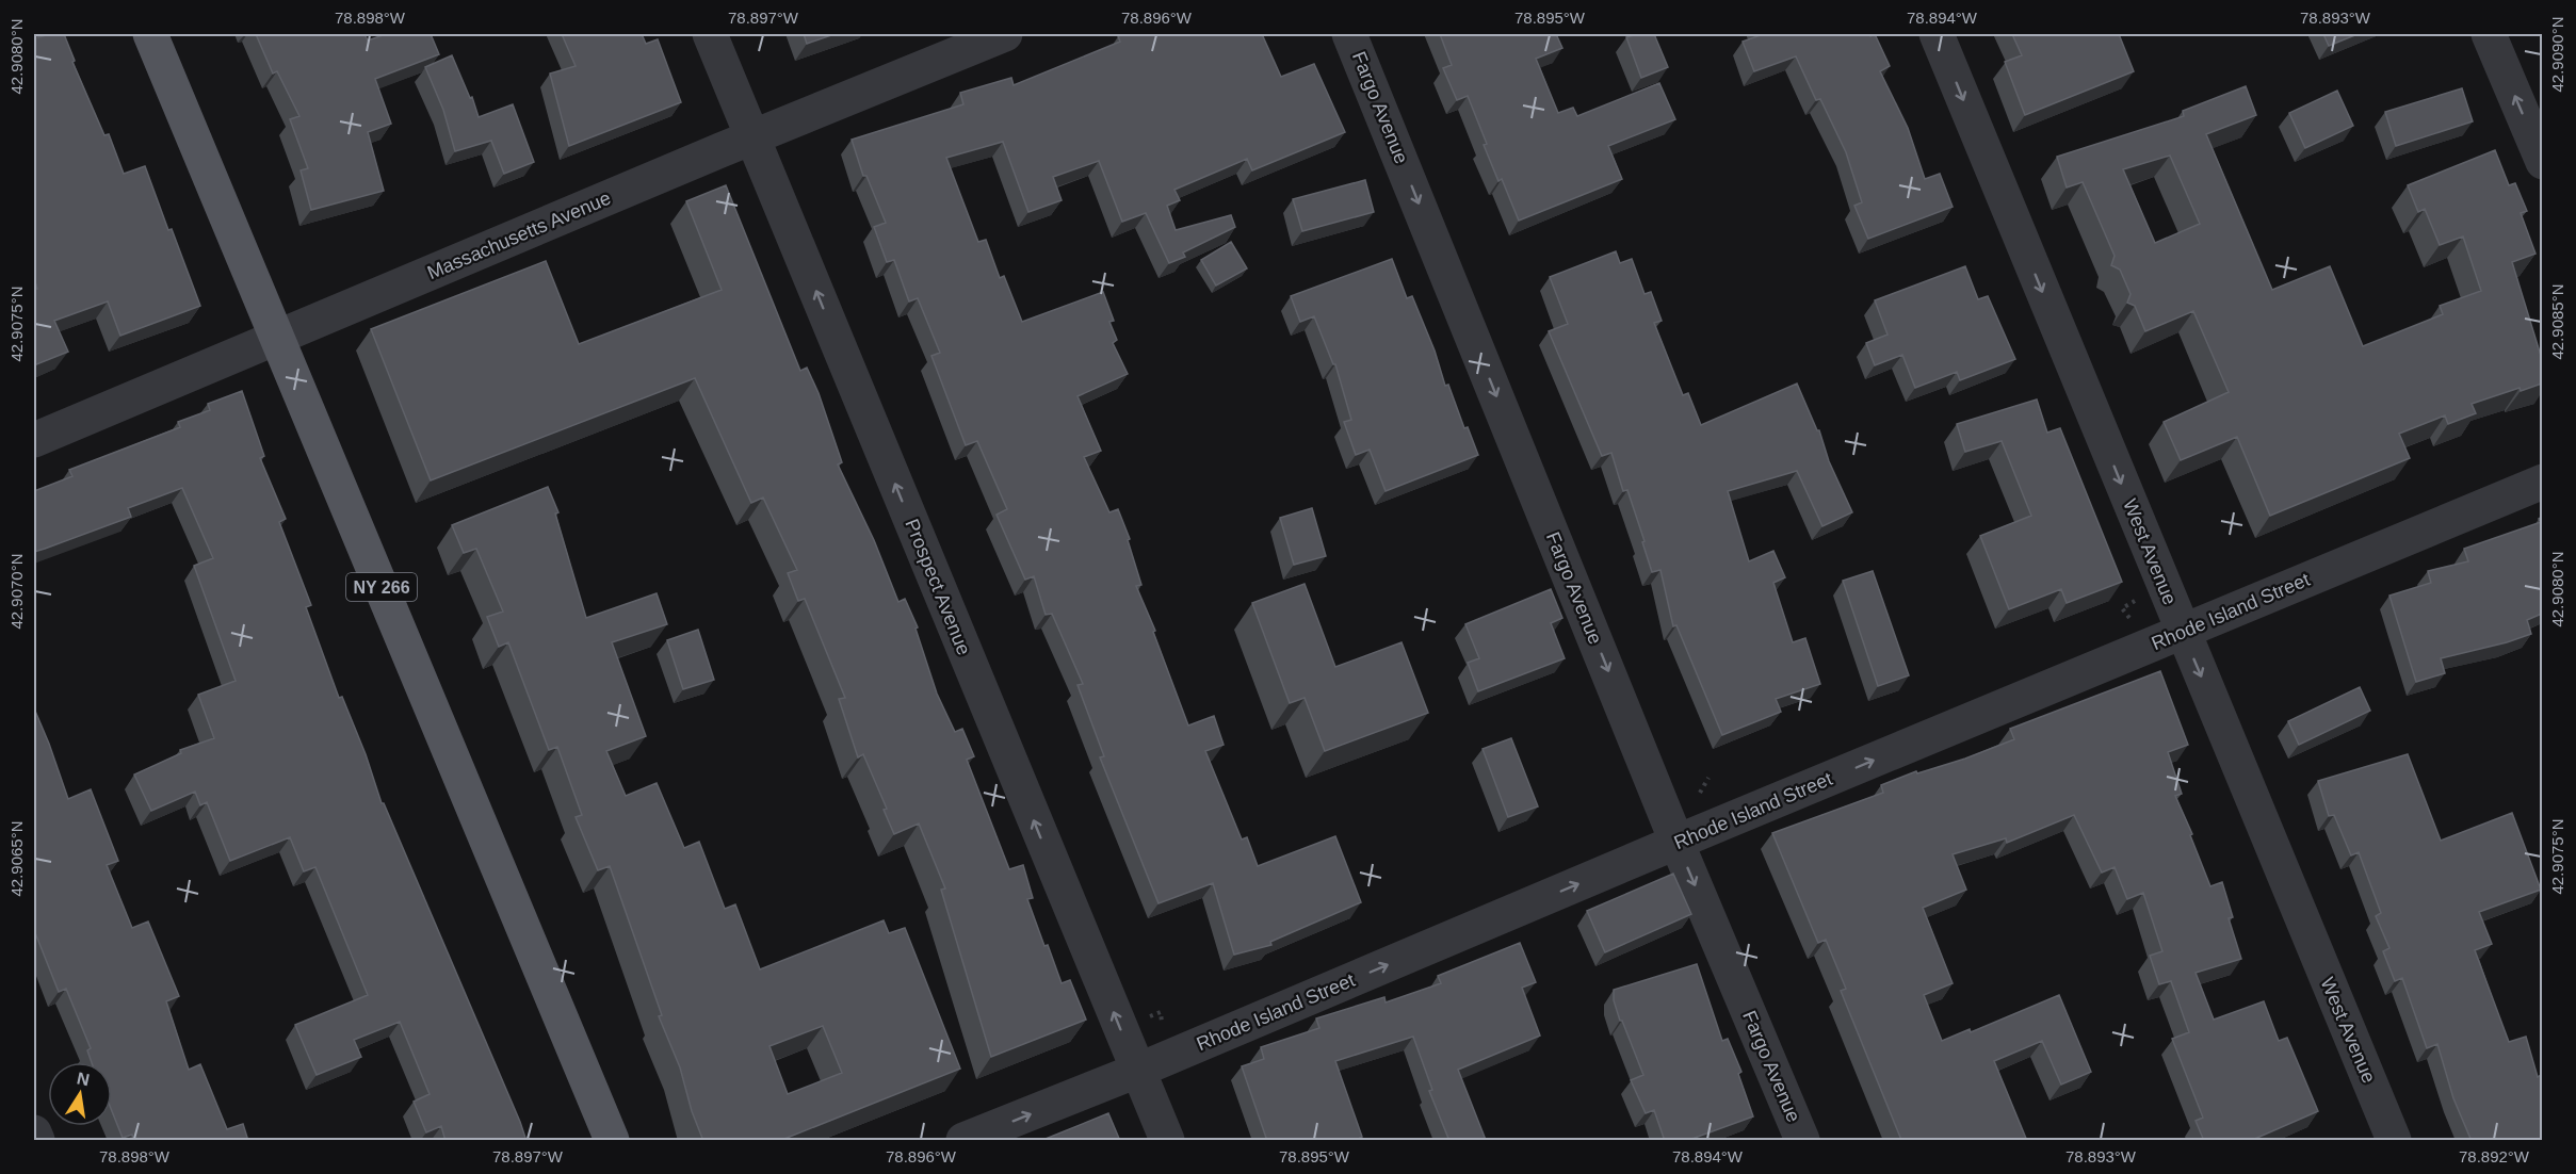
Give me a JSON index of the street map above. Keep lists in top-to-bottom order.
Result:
{
  "streets": {
    "main road": ["NY 266"],
    "street": [
      "Fargo Avenue",
      "Massachusetts Avenue",
      "West Avenue",
      "Prospect Avenue",
      "Rhode Island Street"
    ]
  },
  "crossings": [
    ["Fargo Avenue", "Rhode Island Street"],
    ["Massachusetts Avenue", "NY 266"],
    ["Massachusetts Avenue", "Prospect Avenue"],
    ["West Avenue", "Rhode Island Street"],
    ["Prospect Avenue", "Rhode Island Street"]
  ],
  "one_way": [
    "Fargo Avenue",
    "West Avenue",
    "Prospect Avenue",
    "Rhode Island Street"
  ],
  "north": "top",
  "coordinates": [
    "78.898°W",
    "78.897°W",
    "78.896°W",
    "78.895°W",
    "78.894°W",
    "78.893°W",
    "42.9090°N",
    "42.9080°N",
    "42.9085°N",
    "42.9075°N",
    "42.9070°N",
    "42.9065°N",
    "78.892°W"
  ]
}
